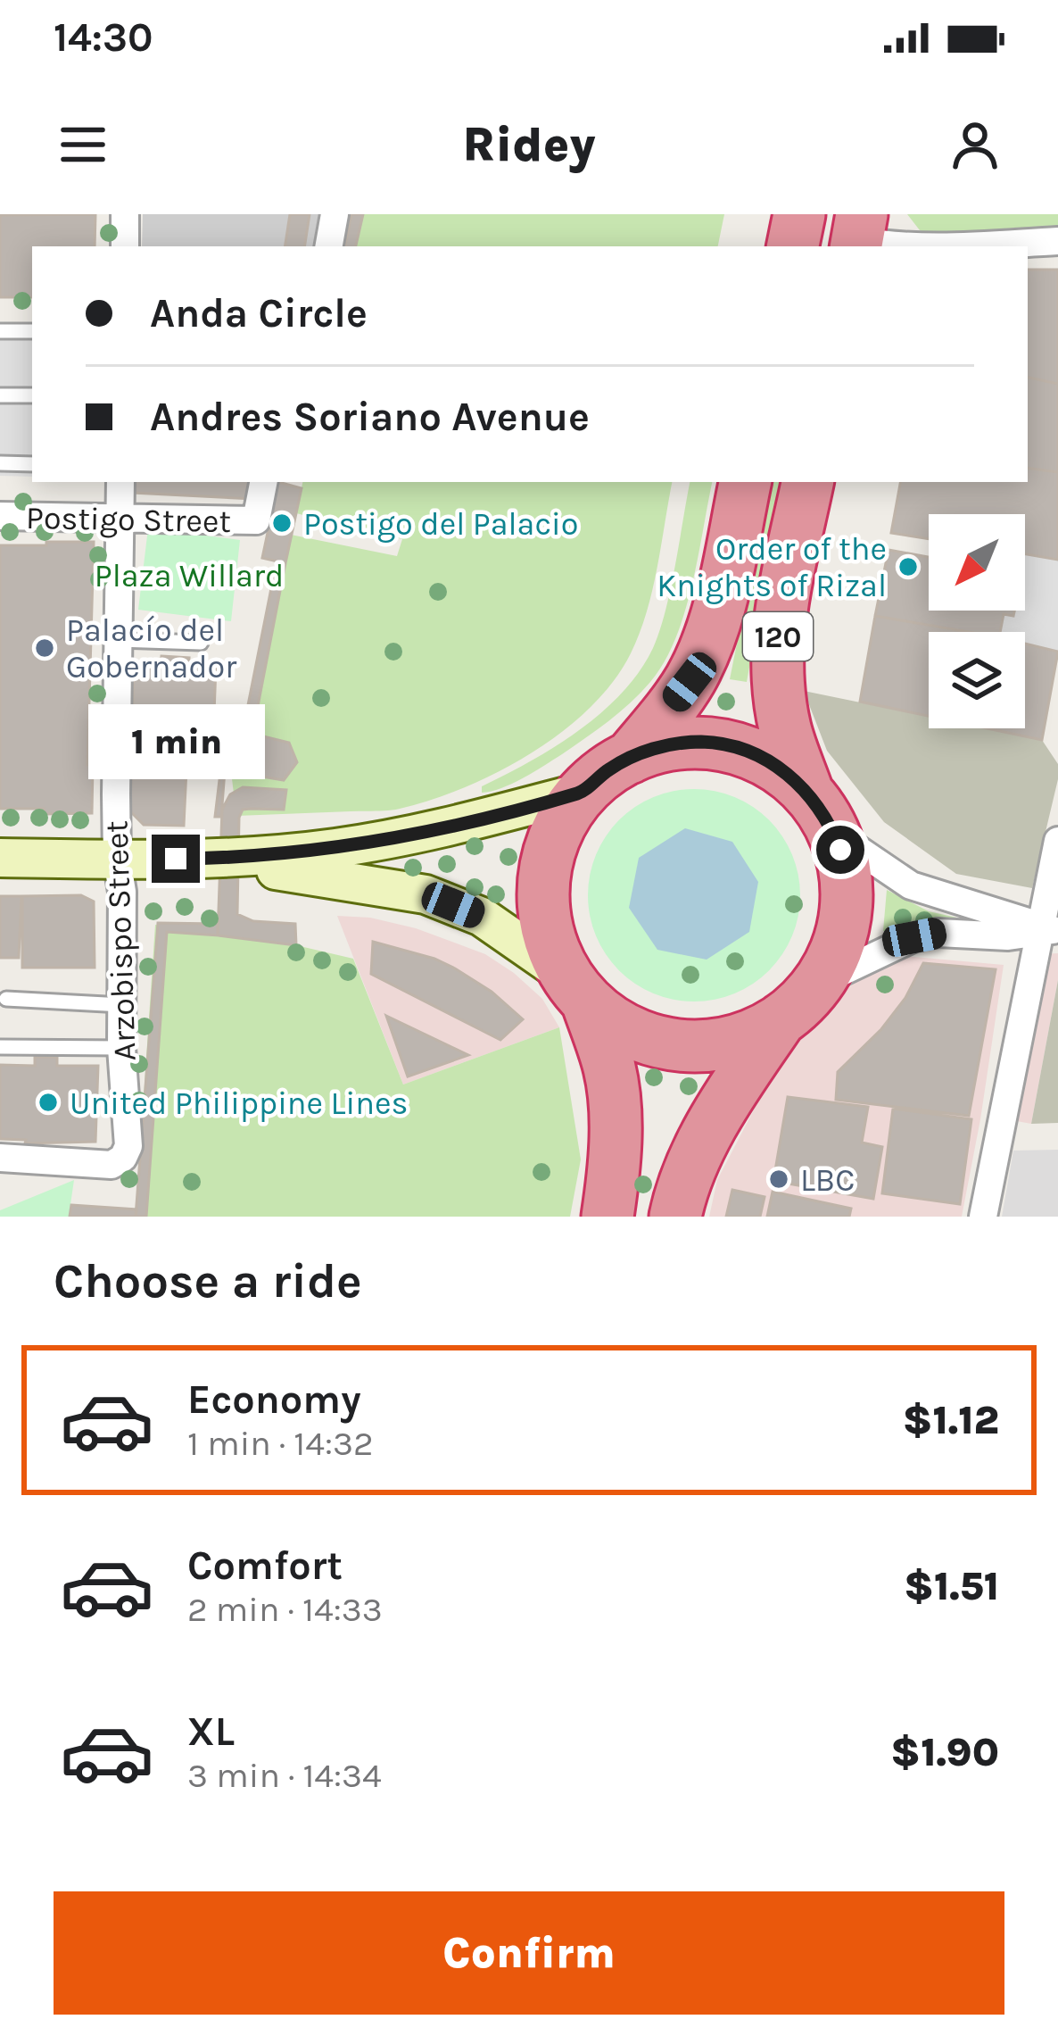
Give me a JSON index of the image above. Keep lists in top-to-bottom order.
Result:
{
  "streets": {
    "highway": ["120"],
    "street": ["Postigo Street", "Arzobispo Street"]
  },
  "crossings": [
    ["Postigo Street", "Arzobispo Street"]
  ],
  "parks": ["Plaza Willard"],
  "places": [
    "Postigo del Palacio",
    "Order of the Knights of Rizal",
    "Palacío del Gobernador",
    "United Philippine Lines",
    "LBC"
  ],
  "north": "bottom left",
  "page": {
    "status": "14:30",
    "header": "Ridey",
    "banner": ["Anda Circle", "Andres Soriano Avenue"],
    "bubble": "1 min",
    "heading": "Choose a ride",
    "list": [
      {
        "name": "Economy",
        "note": "1 min · 14:32",
        "value": "$1.12"
      },
      {
        "name": "Comfort",
        "note": "2 min · 14:33",
        "value": "$1.51"
      },
      {
        "name": "XL",
        "note": "3 min · 14:34",
        "value": "$1.90"
      }
    ],
    "buttons": "Confirm"
  }
}
